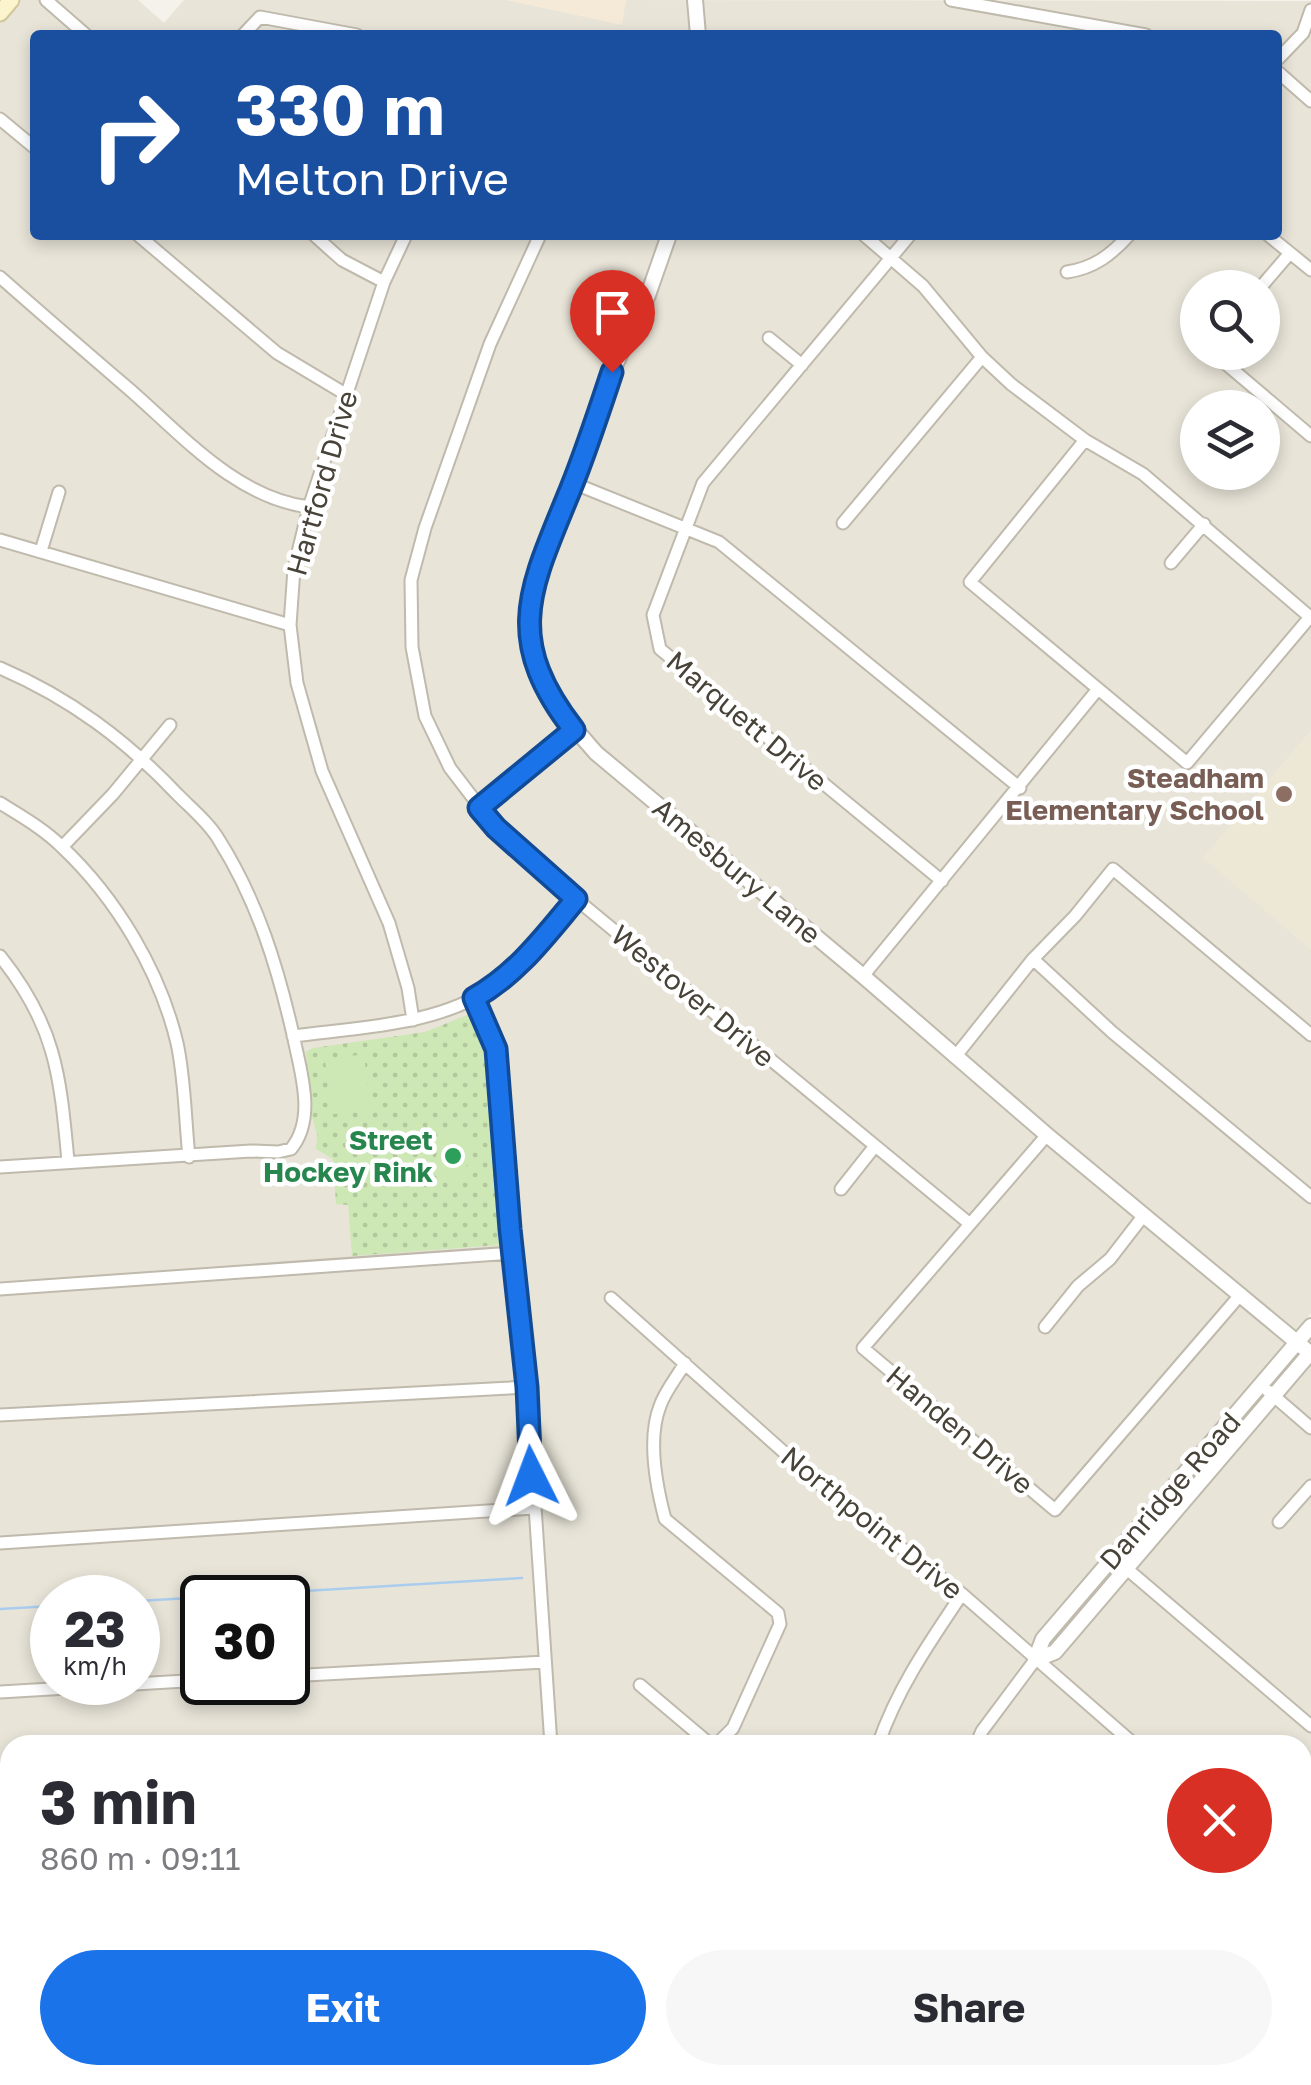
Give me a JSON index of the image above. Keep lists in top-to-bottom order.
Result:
{
  "streets": {
    "street": [
      "Hartford Drive",
      "Marquett Drive",
      "Amesbury Lane",
      "Westover Drive",
      "Handen Drive",
      "Danridge Road",
      "Northpoint Drive"
    ]
  },
  "crossings": [
    ["Amesbury Lane", "Handen Drive"],
    ["Amesbury Lane", "Danridge Road"],
    ["Westover Drive", "Handen Drive"],
    ["Danridge Road", "Northpoint Drive"]
  ],
  "places": ["Steadham Elementary School", "Street Hockey Rink"],
  "page": {
    "turn": ["330 m", "Melton Drive"],
    "speed": "23 km/h",
    "limit": "30",
    "heading": ["3 min", "860 m · 09:11"],
    "buttons": ["Exit", "Share"]
  }
}
